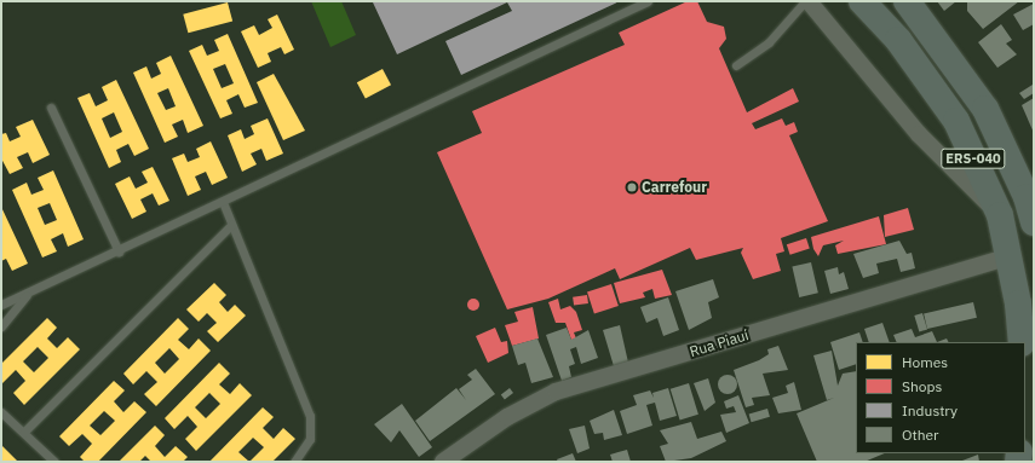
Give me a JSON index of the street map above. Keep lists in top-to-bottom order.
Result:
{
  "streets": {
    "main road": ["ERS-040"],
    "street": ["Rua Piauí"]
  },
  "crossings": [
    ["ERS-040", "Rua Piauí"]
  ],
  "places": ["Carrefour"],
  "legend": [
    "Homes",
    "Shops",
    "Industry",
    "Other"
  ]
}
